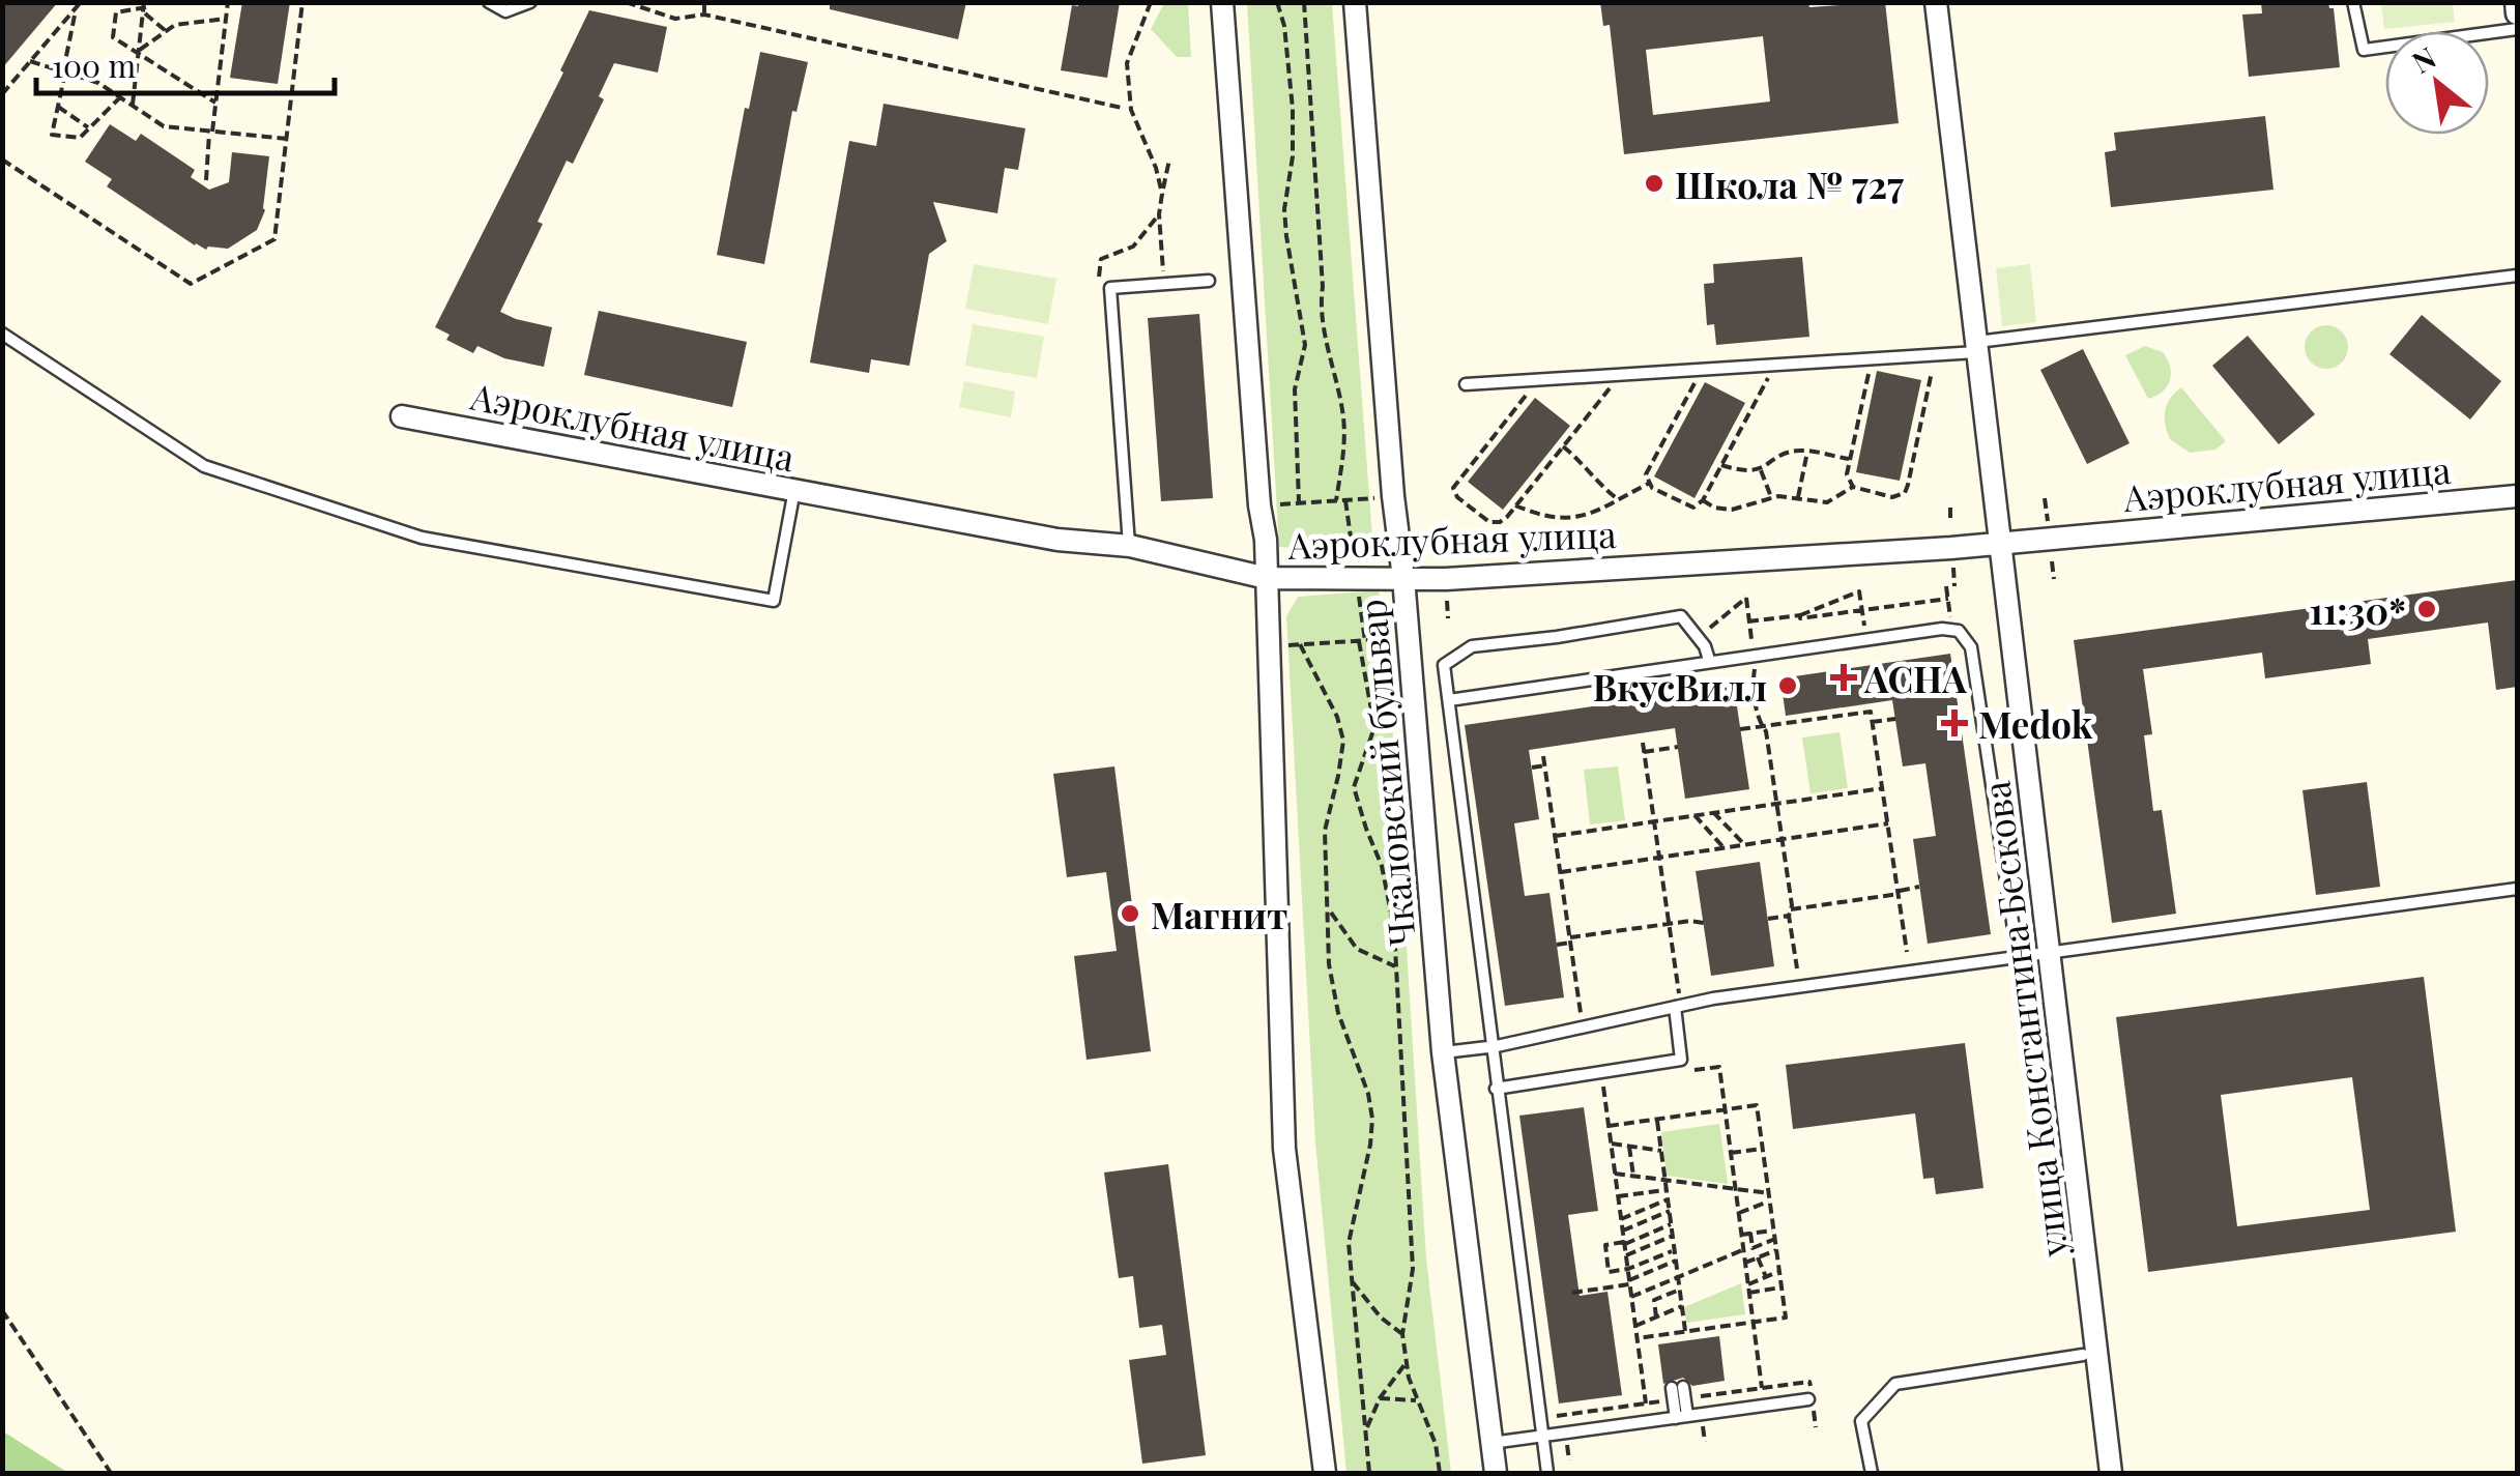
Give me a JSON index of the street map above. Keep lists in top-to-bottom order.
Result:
{
  "streets": {
    "street": ["Аэроклубная улица", "Чкаловский бульвар", "улица Константина Бескова"]
  },
  "crossings": [
    ["Аэроклубная улица", "Чкаловский бульвар"],
    ["Аэроклубная улица", "улица Константина Бескова"]
  ],
  "places": {
    "other": [
      "Школа № 727",
      "11:30*",
      "ВкусВилл",
      "Магнит"
    ],
    "health": ["АСНА", "Medok"]
  },
  "scale_bar": "100 m",
  "north": "top left"
}
